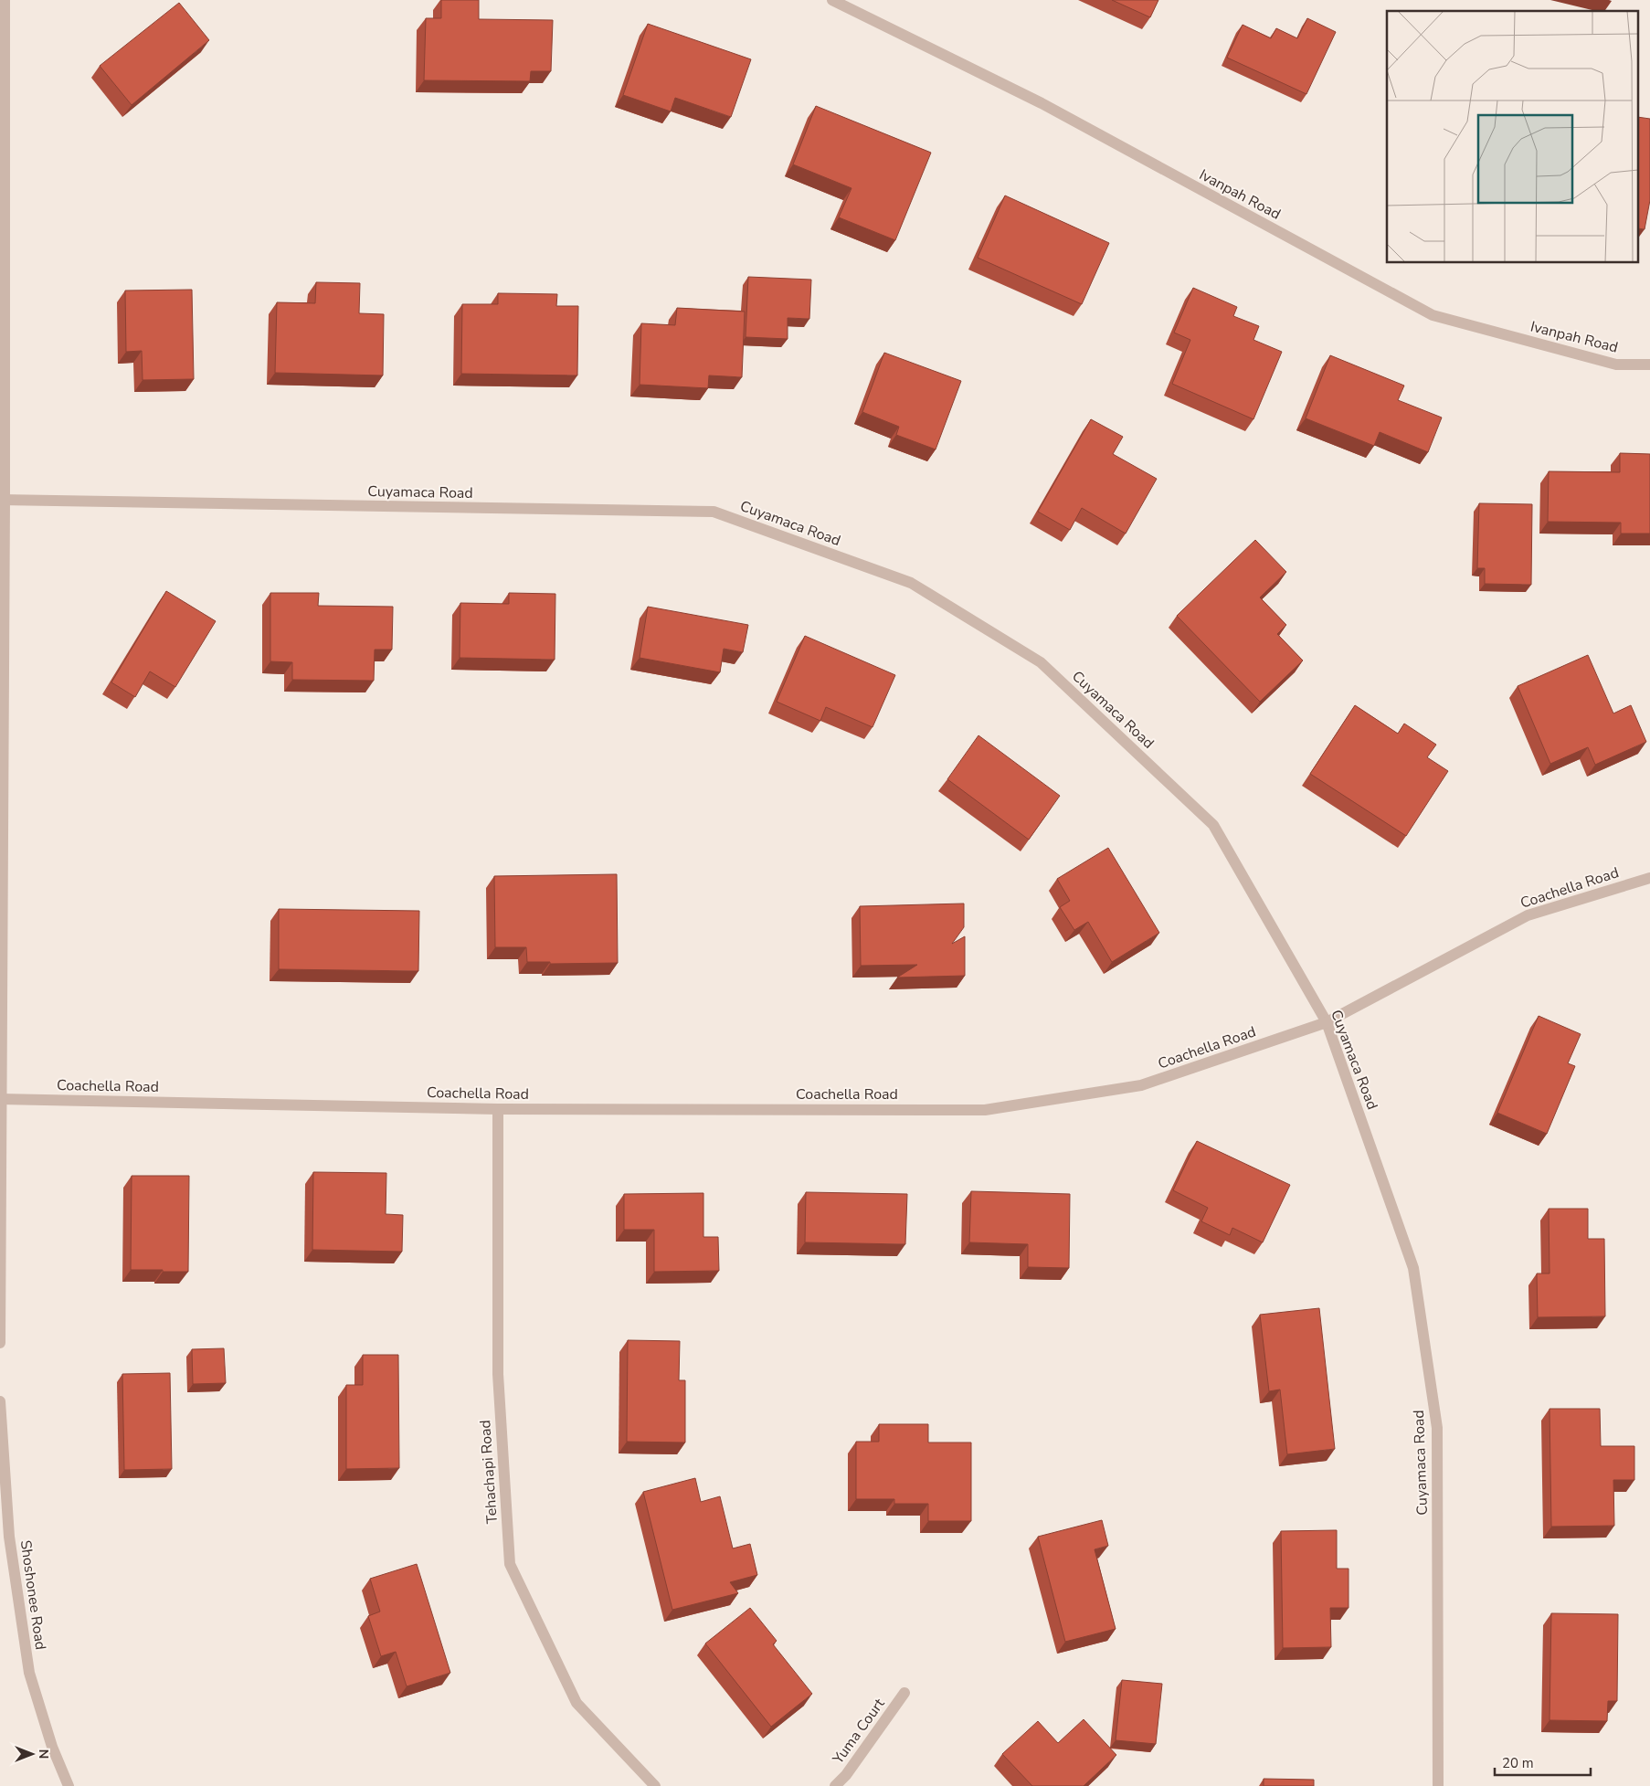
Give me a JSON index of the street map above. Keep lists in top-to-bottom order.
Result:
{
  "streets": {
    "street": [
      "Ivanpah Road",
      "Cuyamaca Road",
      "Coachella Road",
      "Tehachapi Road",
      "Shoshonee Road",
      "Yuma Court"
    ]
  },
  "crossings": [
    ["Cuyamaca Road", "Coachella Road"],
    ["Coachella Road", "Tehachapi Road"]
  ],
  "scale_bar": "20 m",
  "north": "right"
}
